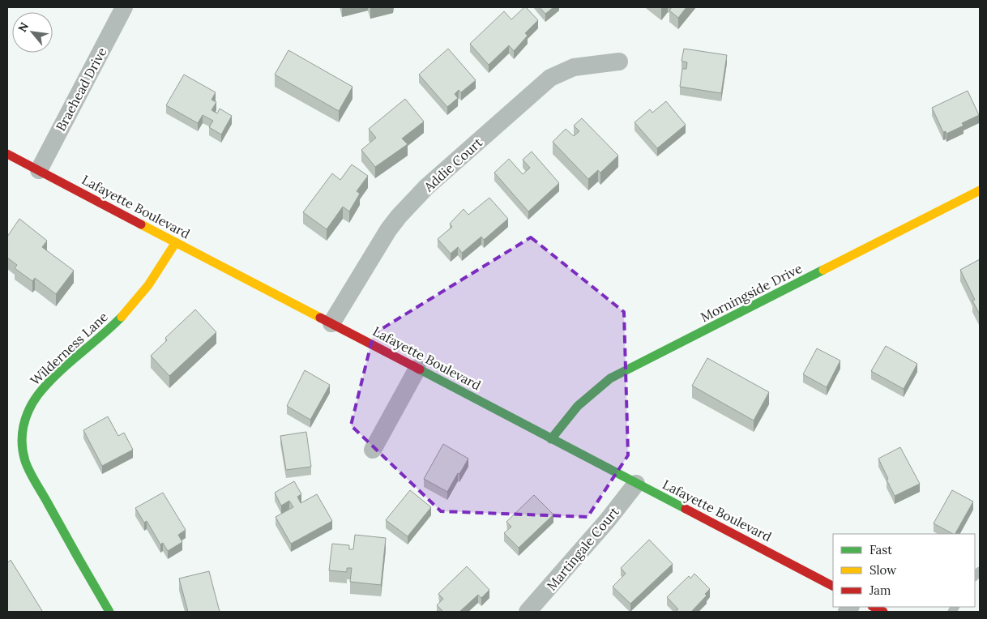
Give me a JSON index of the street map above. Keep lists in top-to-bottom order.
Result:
{
  "streets": {
    "main road": ["Lafayette Boulevard", "Morningside Drive", "Wilderness Lane"],
    "street": ["Braehead Drive", "Addie Court", "Martingale Court"]
  },
  "crossings": [
    ["Braehead Drive", "Lafayette Boulevard"],
    ["Addie Court", "Lafayette Boulevard"],
    ["Lafayette Boulevard", "Morningside Drive"],
    ["Lafayette Boulevard", "Wilderness Lane"],
    ["Lafayette Boulevard", "Martingale Court"]
  ],
  "legend": ["Fast", "Slow", "Jam"],
  "north": "top left"
}
